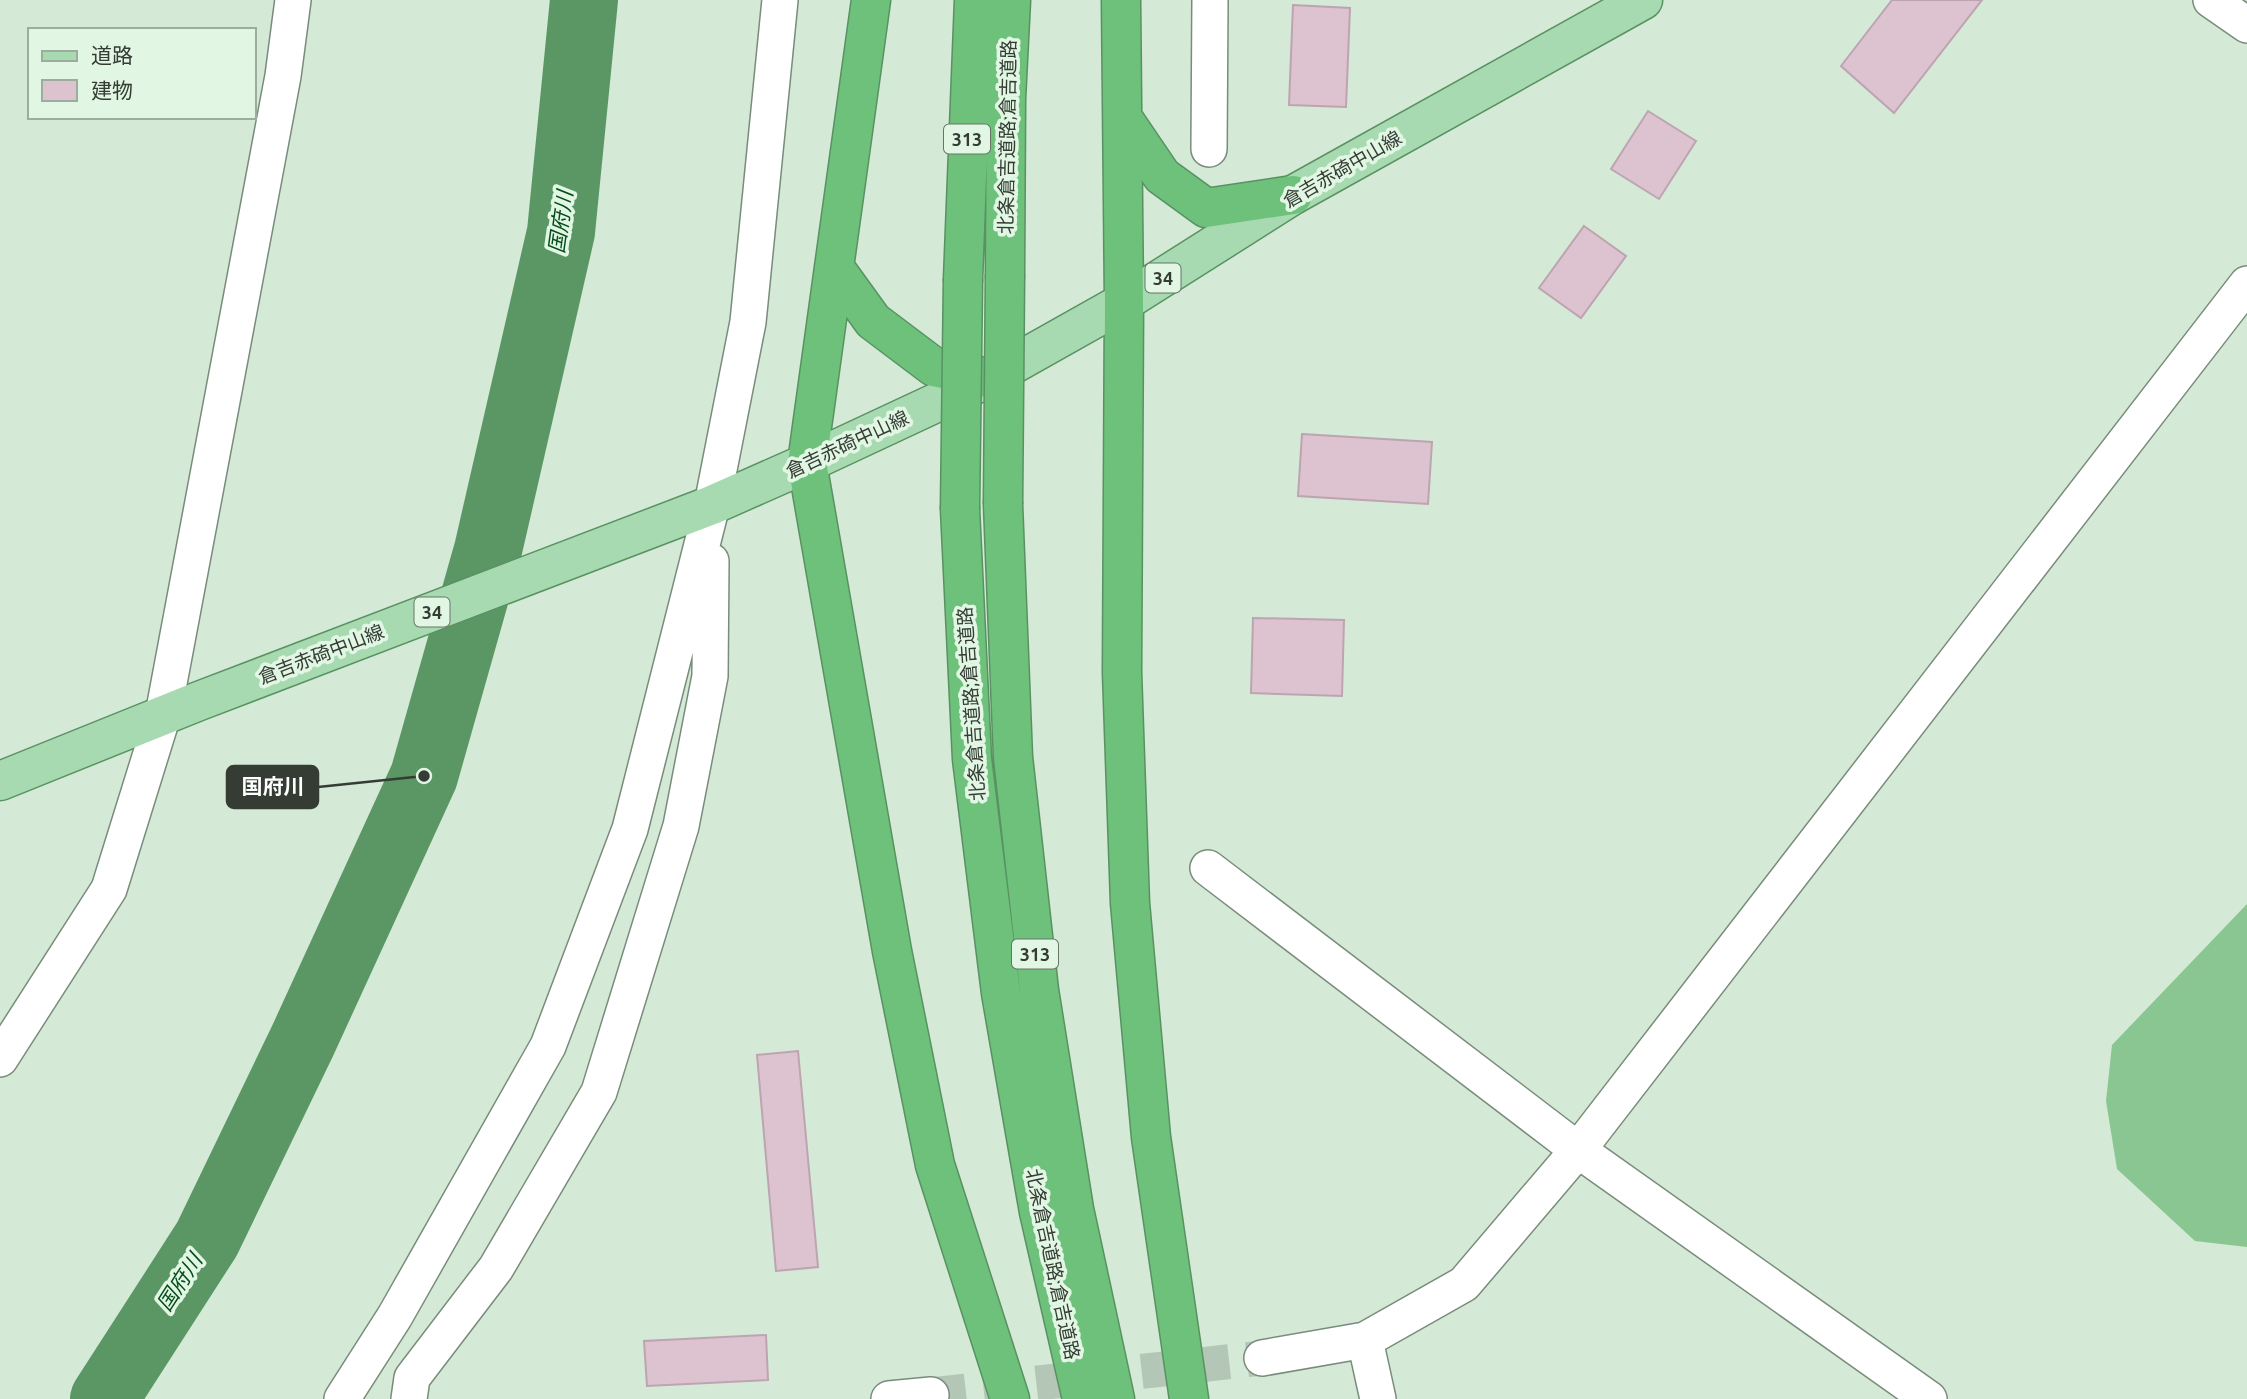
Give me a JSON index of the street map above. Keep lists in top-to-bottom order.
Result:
{
  "streets": {
    "highway": ["北条倉吉道路;倉吉道路", "313"],
    "main road": ["倉吉赤碕中山線", "34"]
  },
  "water": ["国府川"],
  "places": ["国府川"],
  "legend": ["道路", "建物"]
}
